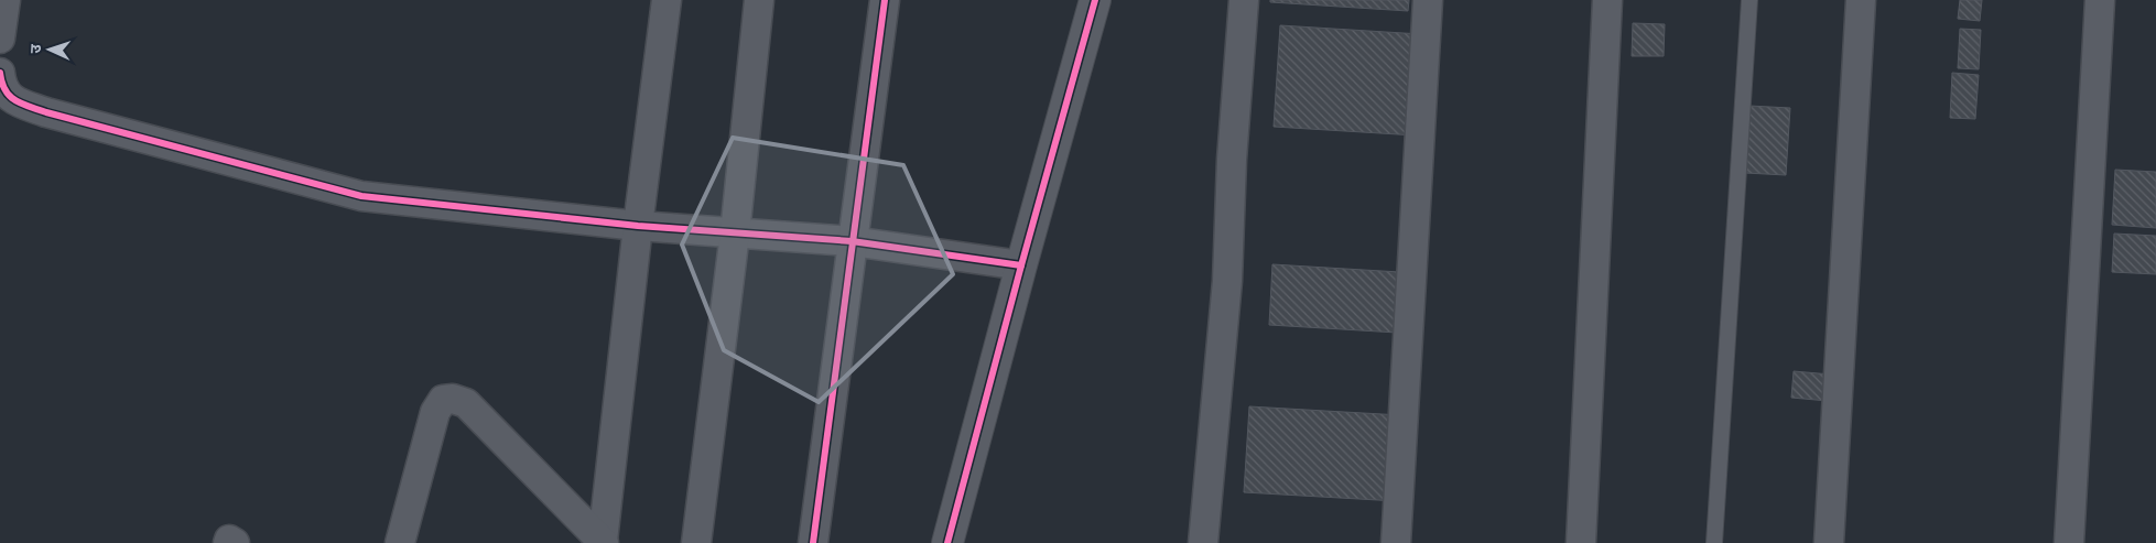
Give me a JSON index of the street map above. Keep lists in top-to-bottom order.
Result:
{
  "north": "left"
}
